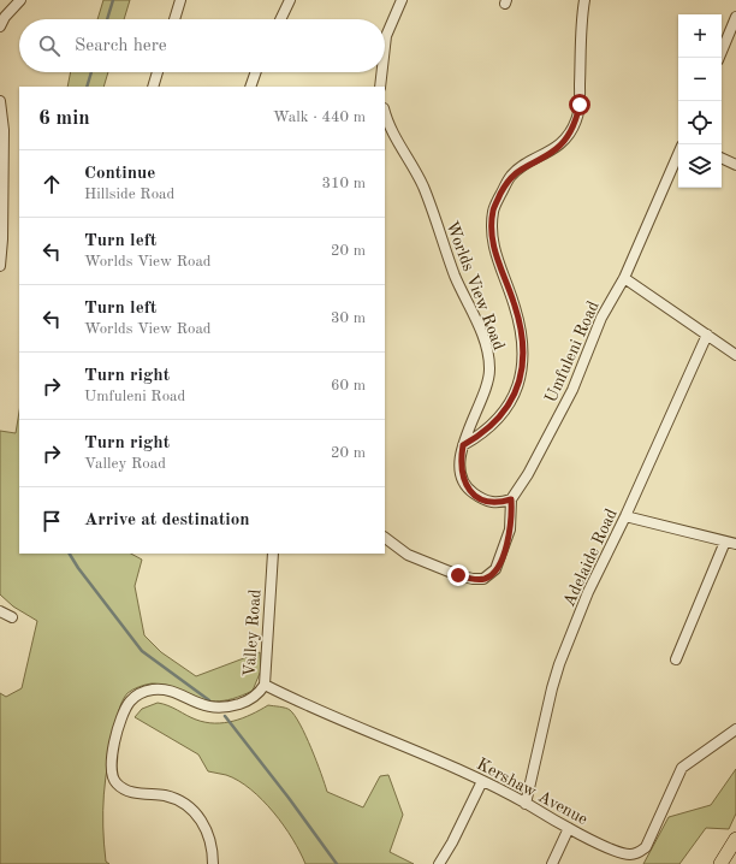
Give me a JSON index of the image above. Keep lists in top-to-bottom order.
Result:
{
  "streets": {
    "street": [
      "Worlds View Road",
      "Umfuleni Road",
      "Adelaide Road",
      "Valley Road",
      "Kershaw Avenue"
    ]
  },
  "crossings": [
    ["Worlds View Road", "Umfuleni Road"],
    ["Adelaide Road", "Kershaw Avenue"],
    ["Valley Road", "Kershaw Avenue"]
  ],
  "page": {
    "map_buttons": ["+", "−"],
    "search": "Search here",
    "heading": ["6 min", "Walk · 440 m"],
    "list": [
      ["Continue", "Hillside Road", "310 m"],
      ["Turn left", "Worlds View Road", "20 m"],
      ["Turn left", "Worlds View Road", "30 m"],
      ["Turn right", "Umfuleni Road", "60 m"],
      ["Turn right", "Valley Road", "20 m"],
      "Arrive at destination"
    ]
  }
}
